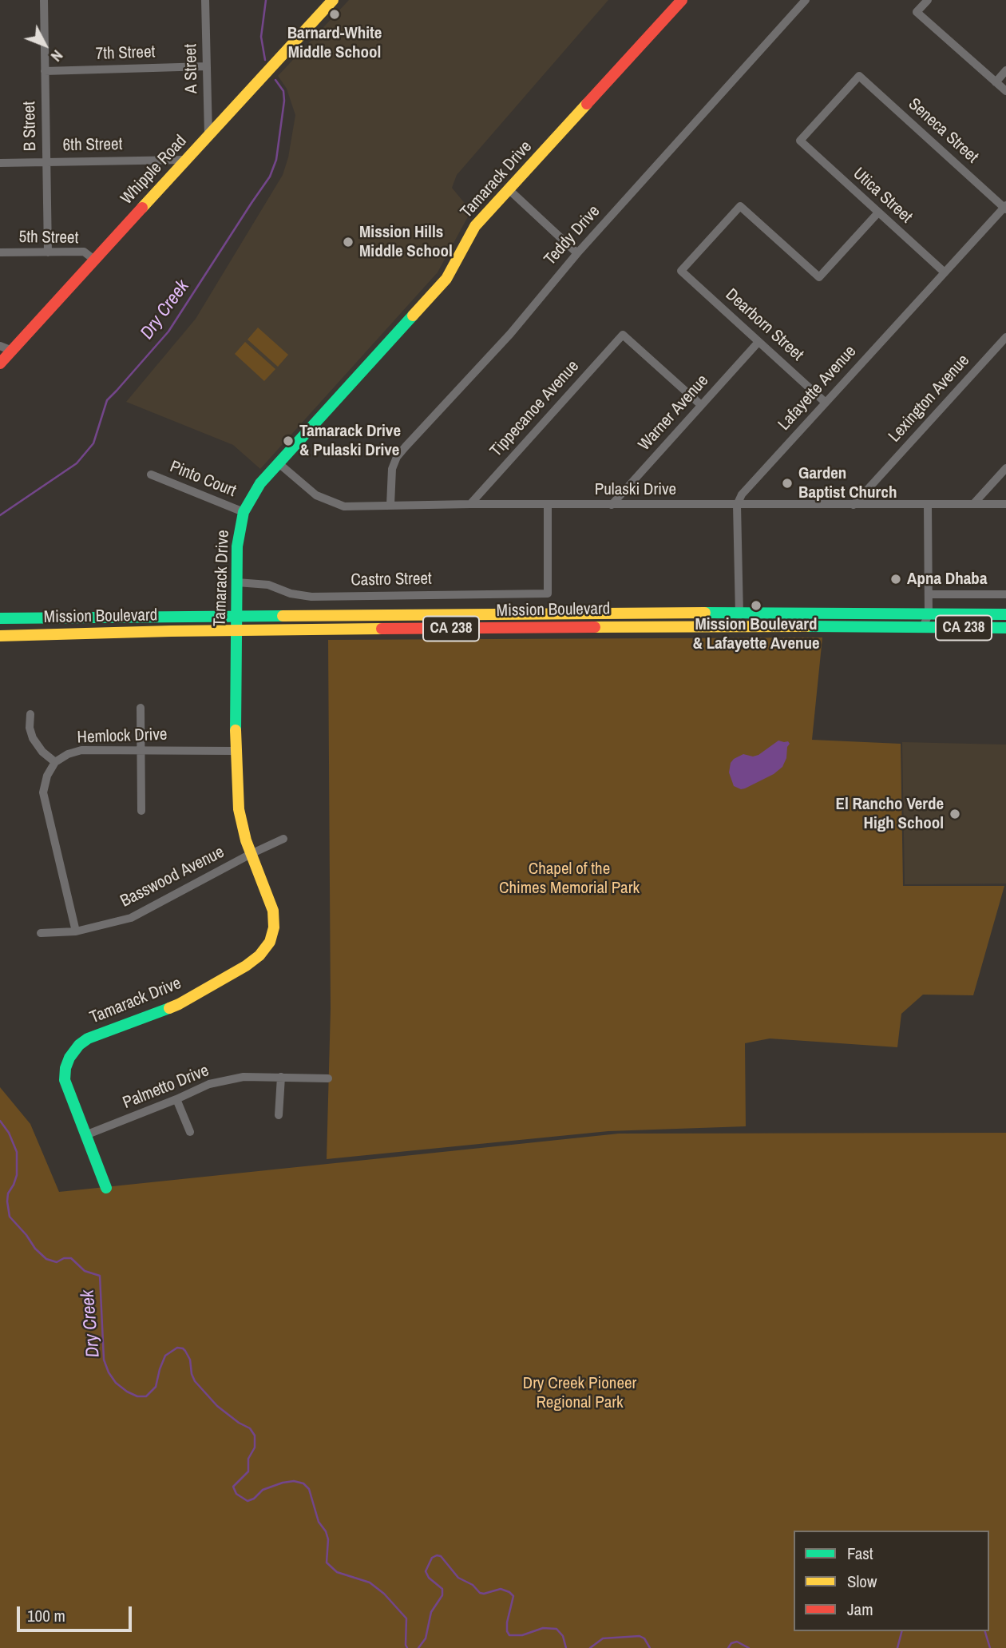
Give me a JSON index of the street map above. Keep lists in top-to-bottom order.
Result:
{
  "streets": {
    "main road": [
      "Whipple Road",
      "Tamarack Drive",
      "Mission Boulevard",
      "CA 238"
    ],
    "street": [
      "7th Street",
      "A Street",
      "B Street",
      "Seneca Street",
      "6th Street",
      "Utica Street",
      "Teddy Drive",
      "5th Street",
      "Dearborn Street",
      "Lafayette Avenue",
      "Lexington Avenue",
      "Tippecanoe Avenue",
      "Warner Avenue",
      "Pinto Court",
      "Pulaski Drive",
      "Castro Street",
      "Hemlock Drive",
      "Basswood Avenue",
      "Palmetto Drive"
    ]
  },
  "crossings": [
    ["7th Street", "A Street"],
    ["7th Street", "B Street"],
    ["A Street", "Whipple Road"],
    ["B Street", "6th Street"],
    ["B Street", "5th Street"],
    ["Seneca Street", "Utica Street"],
    ["Seneca Street", "Lafayette Avenue"],
    ["6th Street", "Whipple Road"],
    ["Whipple Road", "5th Street"],
    ["Tamarack Drive", "Pinto Court"],
    ["Tamarack Drive", "Pulaski Drive"],
    ["Tamarack Drive", "Castro Street"],
    ["Tamarack Drive", "Mission Boulevard"],
    ["Tamarack Drive", "Hemlock Drive"],
    ["Tamarack Drive", "Basswood Avenue"],
    ["Tamarack Drive", "Palmetto Drive"],
    ["Utica Street", "Dearborn Street"],
    ["Utica Street", "Lafayette Avenue"],
    ["Teddy Drive", "Pulaski Drive"],
    ["Dearborn Street", "Lafayette Avenue"],
    ["Dearborn Street", "Warner Avenue"],
    ["Lafayette Avenue", "Pulaski Drive"],
    ["Lexington Avenue", "Pulaski Drive"],
    ["Tippecanoe Avenue", "Warner Avenue"],
    ["Tippecanoe Avenue", "Pulaski Drive"],
    ["Warner Avenue", "Pulaski Drive"],
    ["Pulaski Drive", "Castro Street"]
  ],
  "water": ["Dry Creek"],
  "parks": ["Chapel of the Chimes Memorial Park", "Dry Creek Pioneer Regional Park"],
  "places": [
    "Barnard-White Middle School",
    "Mission Hills Middle School",
    "Tamarack Drive & Pulaski Drive",
    "Garden Baptist Church",
    "Apna Dhaba",
    "Mission Boulevard & Lafayette Avenue",
    "El Rancho Verde High School"
  ],
  "legend": ["Fast", "Slow", "Jam"],
  "scale_bar": "100 m",
  "north": "bottom right"
}
